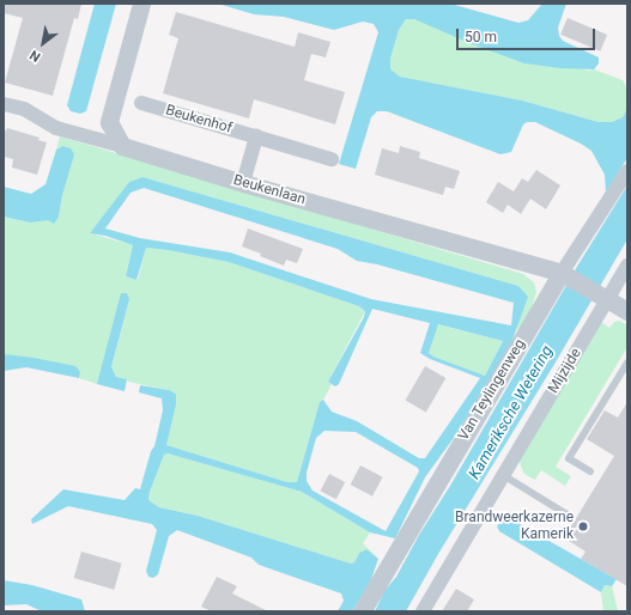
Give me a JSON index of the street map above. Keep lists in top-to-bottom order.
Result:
{
  "streets": {
    "street": [
      "Beukenhof",
      "Beukenlaan",
      "Mijzijde",
      "Van Teylingenweg"
    ]
  },
  "crossings": [
    ["Beukenlaan", "Mijzijde"],
    ["Beukenlaan", "Van Teylingenweg"]
  ],
  "water": ["Kameriksche Wetering"],
  "places": ["Brandweerkazerne Kamerik"],
  "scale_bar": "50 m",
  "north": "bottom left"
}
